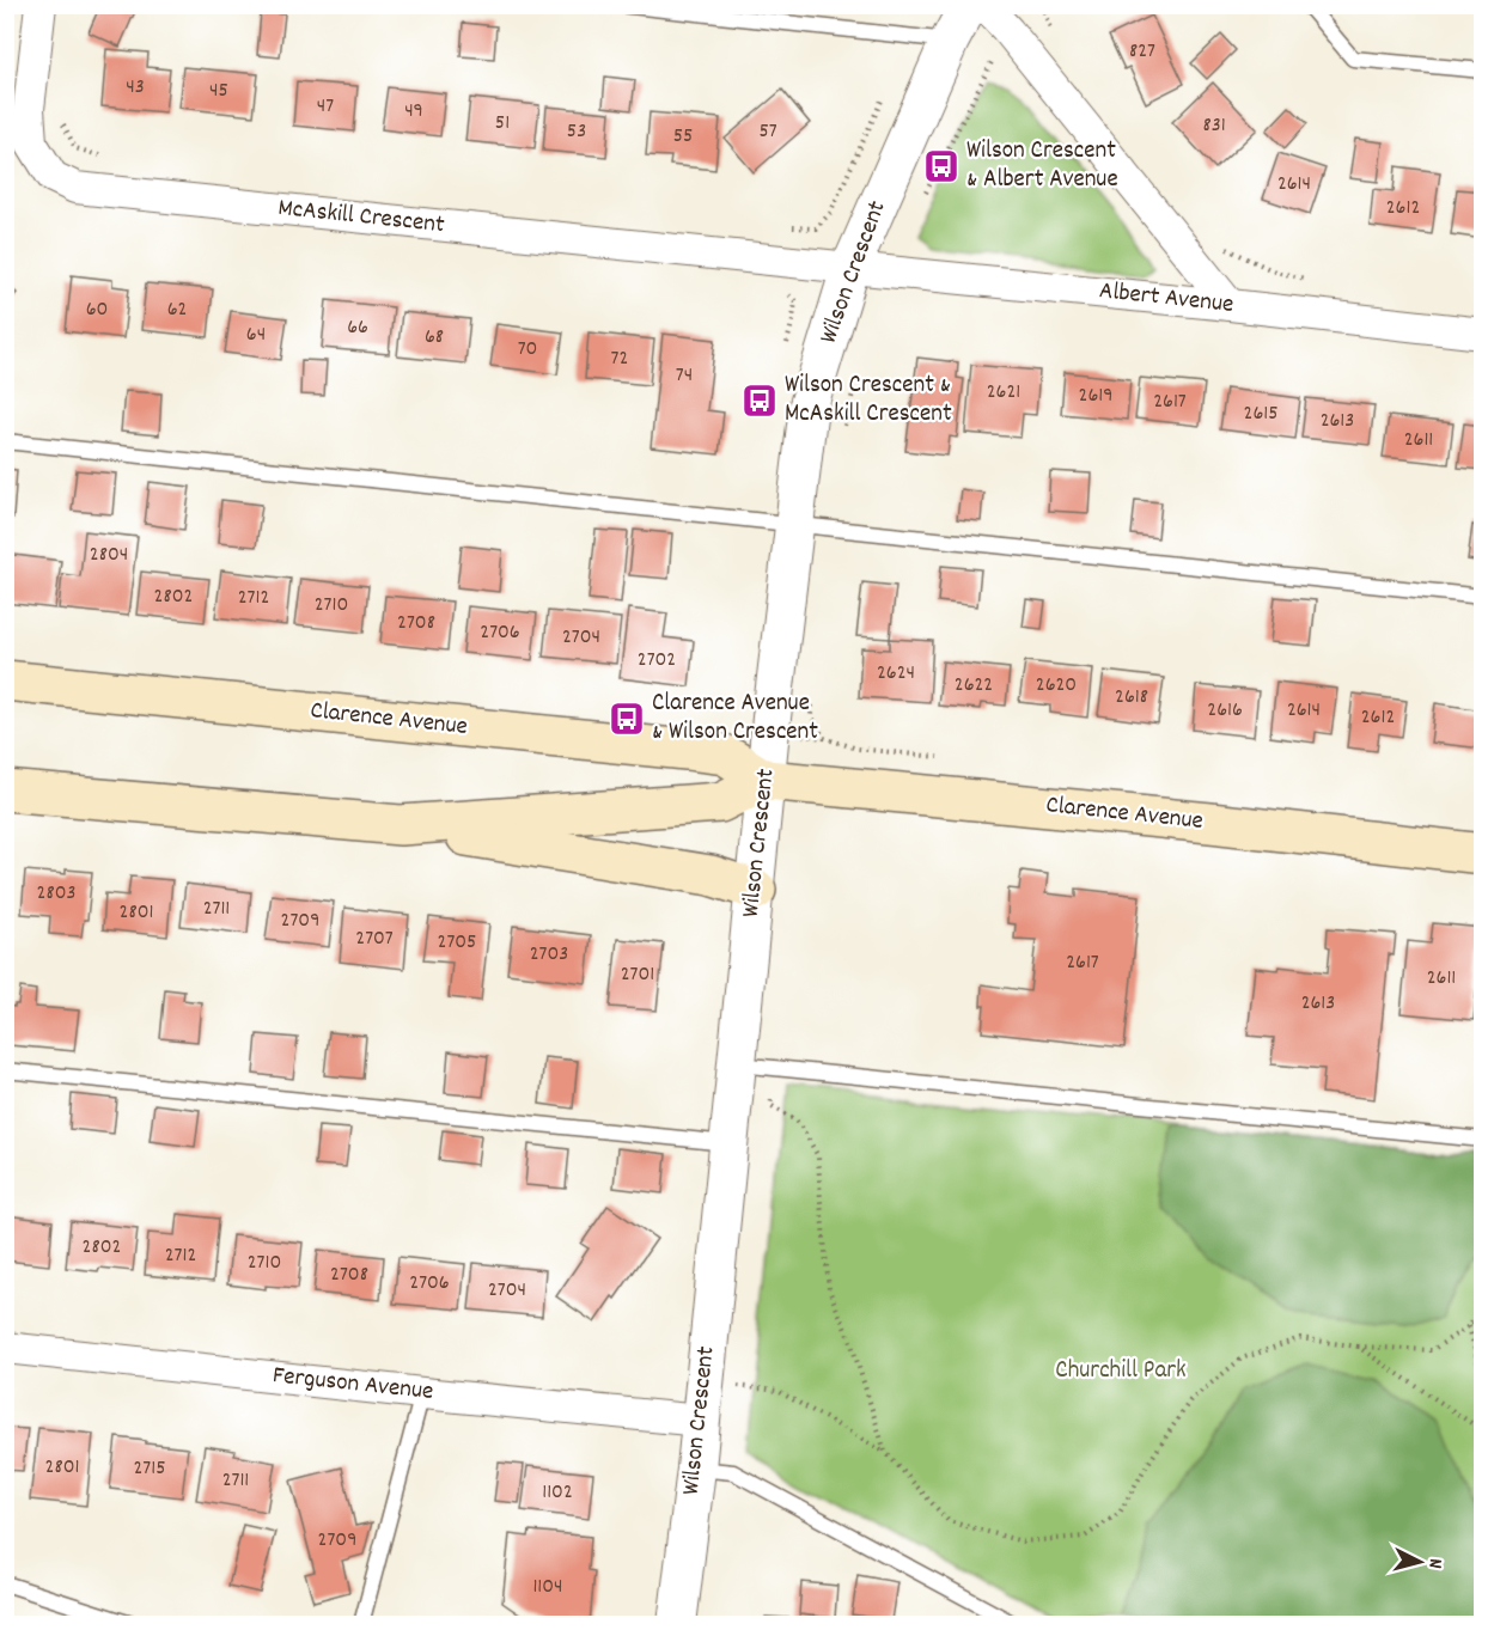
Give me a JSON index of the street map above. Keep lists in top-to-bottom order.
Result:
{
  "streets": {
    "main road": ["Clarence Avenue"],
    "street": [
      "McAskill Crescent",
      "Wilson Crescent",
      "Albert Avenue",
      "Ferguson Avenue"
    ]
  },
  "crossings": [
    ["McAskill Crescent", "Wilson Crescent"],
    ["McAskill Crescent", "Albert Avenue"],
    ["Wilson Crescent", "Albert Avenue"],
    ["Wilson Crescent", "Clarence Avenue"],
    ["Wilson Crescent", "Ferguson Avenue"]
  ],
  "parks": ["Churchill Park"],
  "places": {
    "bus stop": ["Wilson Crescent & Albert Avenue", "Wilson Crescent & McAskill Crescent", "Clarence Avenue & Wilson Crescent"]
  },
  "house_numbers": [
    "827",
    "43",
    "45",
    "47",
    "49",
    "51",
    "831",
    "53",
    "57",
    "55",
    "2614",
    "2612",
    "60",
    "62",
    "66",
    "64",
    "68",
    "70",
    "72",
    "74",
    "2621",
    "2619",
    "2617",
    "2615",
    "2613",
    "2611",
    "2804",
    "2802",
    "2712",
    "2710",
    "2708",
    "2706",
    "2704",
    "2702",
    "2624",
    "2622",
    "2620",
    "2618",
    "2616",
    "2614",
    "2612",
    "2803",
    "2711",
    "2801",
    "2709",
    "2707",
    "2705",
    "2703",
    "2617",
    "2701",
    "2611",
    "2613",
    "2802",
    "2712",
    "2710",
    "2708",
    "2706",
    "2704",
    "2801",
    "2715",
    "2711",
    "1102",
    "2709",
    "1104"
  ],
  "north": "right"
}
